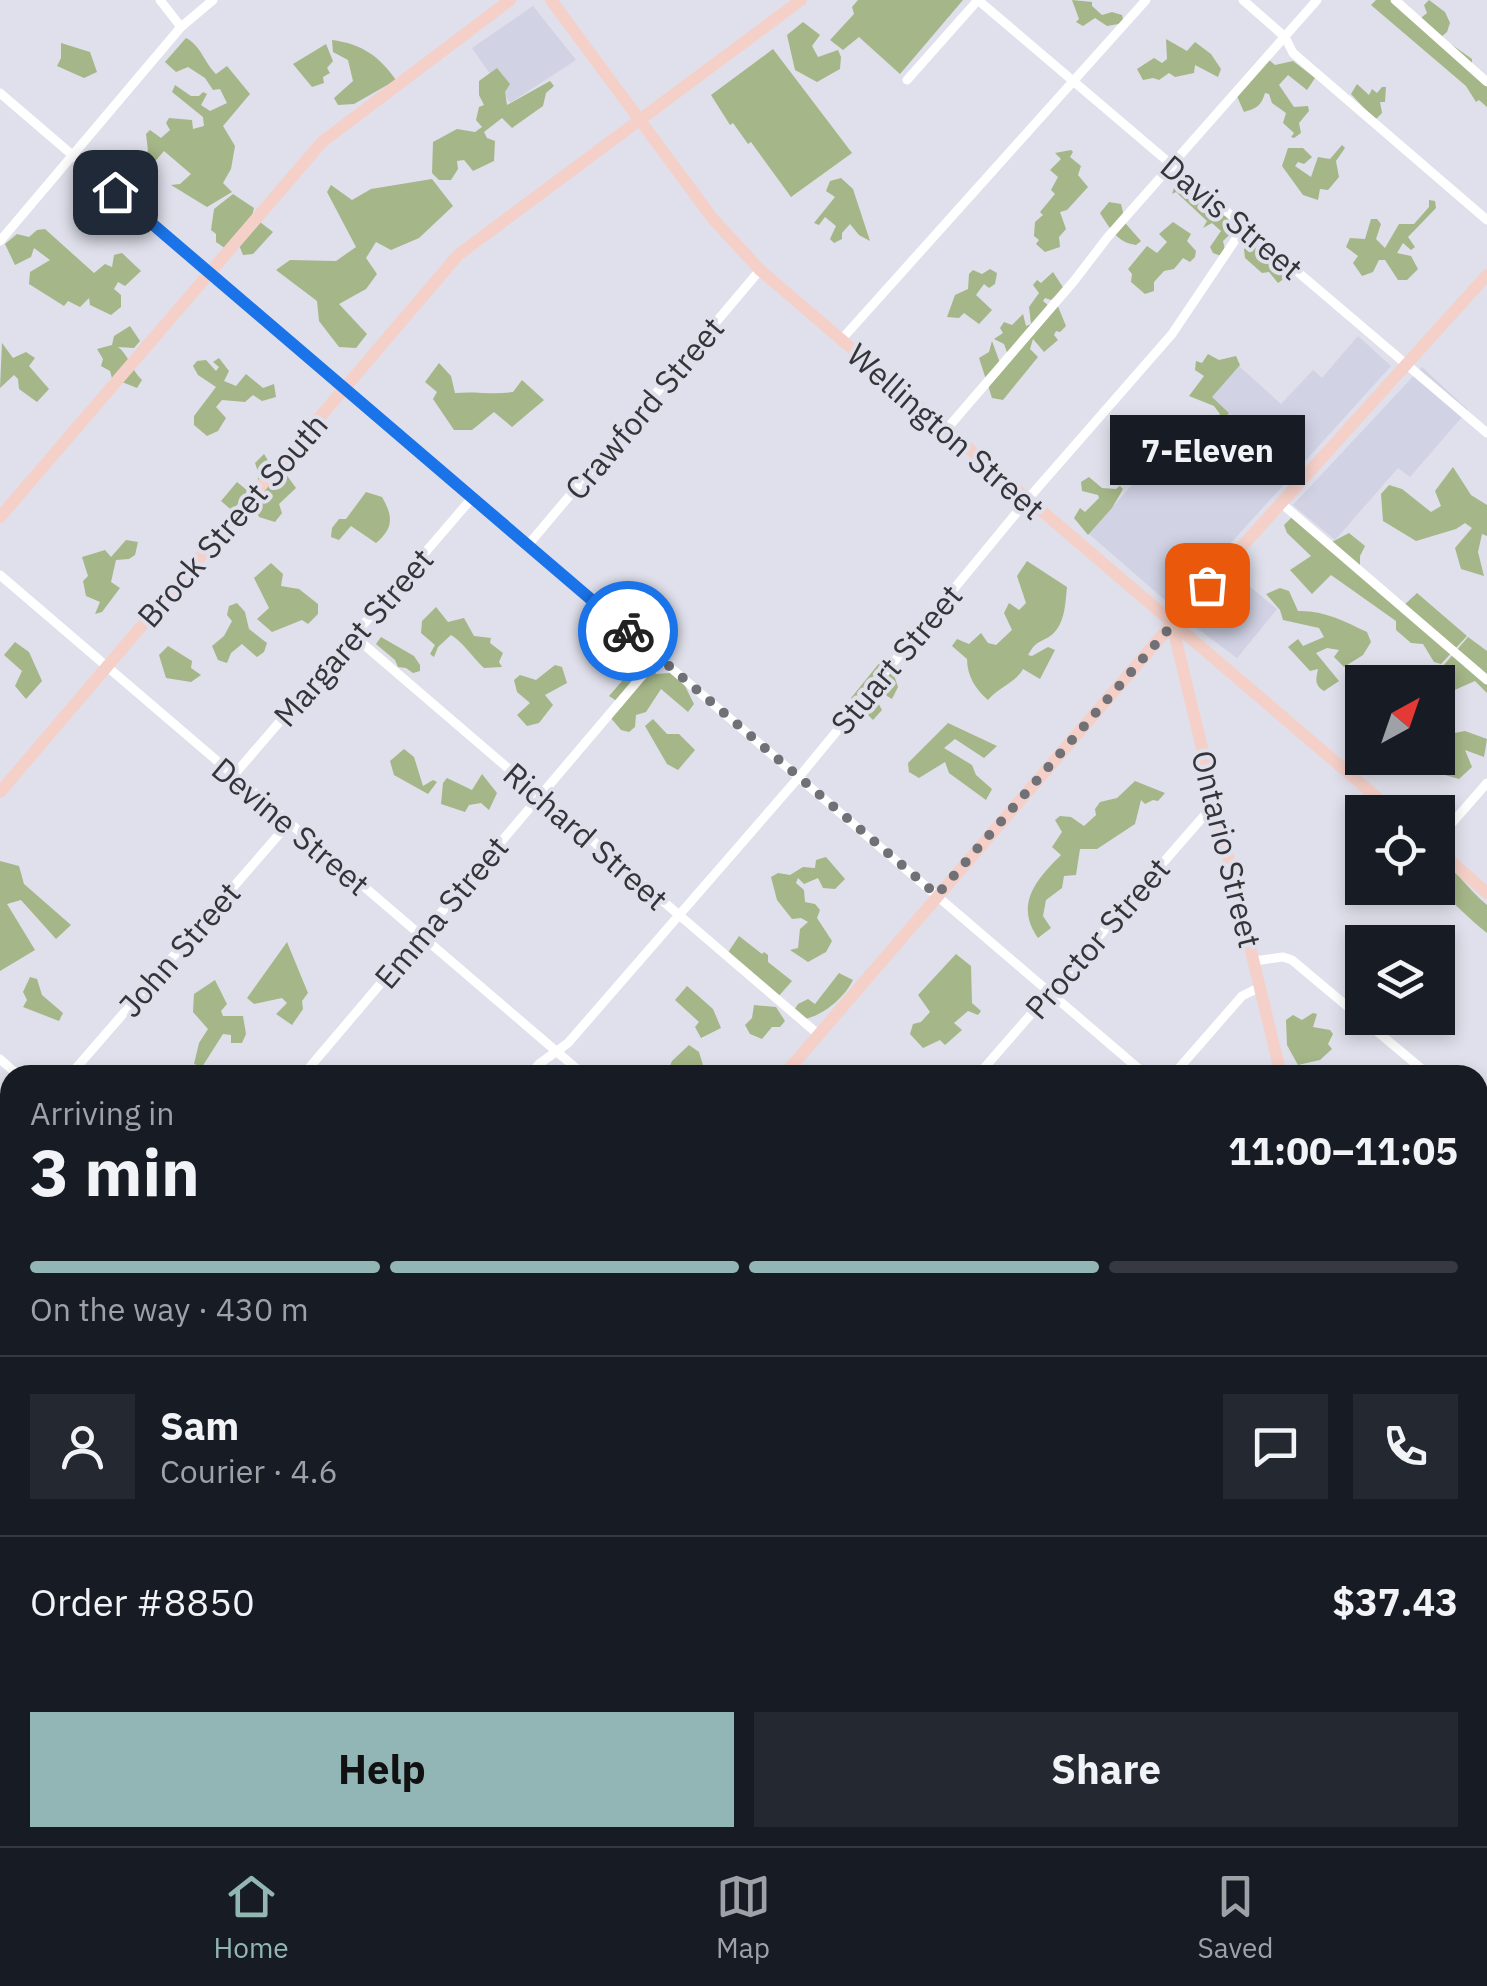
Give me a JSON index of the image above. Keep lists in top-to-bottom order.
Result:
{
  "streets": {
    "main road": ["Wellington Street", "Brock Street South", "Ontario Street"],
    "street": [
      "Davis Street",
      "Crawford Street",
      "Margaret Street",
      "Stuart Street",
      "Devine Street",
      "Richard Street",
      "Emma Street",
      "Proctor Street",
      "John Street"
    ]
  },
  "crossings": [
    ["Davis Street", "Stuart Street"],
    ["Crawford Street", "Wellington Street"],
    ["Wellington Street", "Brock Street South"],
    ["Wellington Street", "Stuart Street"],
    ["Wellington Street", "Ontario Street"],
    ["Brock Street South", "Devine Street"],
    ["Margaret Street", "Devine Street"],
    ["Margaret Street", "Richard Street"],
    ["Stuart Street", "Devine Street"],
    ["Stuart Street", "Richard Street"],
    ["Devine Street", "Emma Street"],
    ["Devine Street", "John Street"],
    ["Richard Street", "Emma Street"],
    ["Ontario Street", "Proctor Street"]
  ],
  "places": ["7-Eleven"],
  "north": "top right",
  "page": {
    "bubble": "7-Eleven",
    "heading": ["3 min", "Arriving in", "11:00–11:05"],
    "panel": [
      "Sam",
      "Courier · 4.6",
      "Order #8850",
      "$37.43"
    ],
    "bar": "On the way · 430 m",
    "buttons": ["Help", "Share"],
    "tabs": ["Home", "Map", "Saved"]
  }
}
